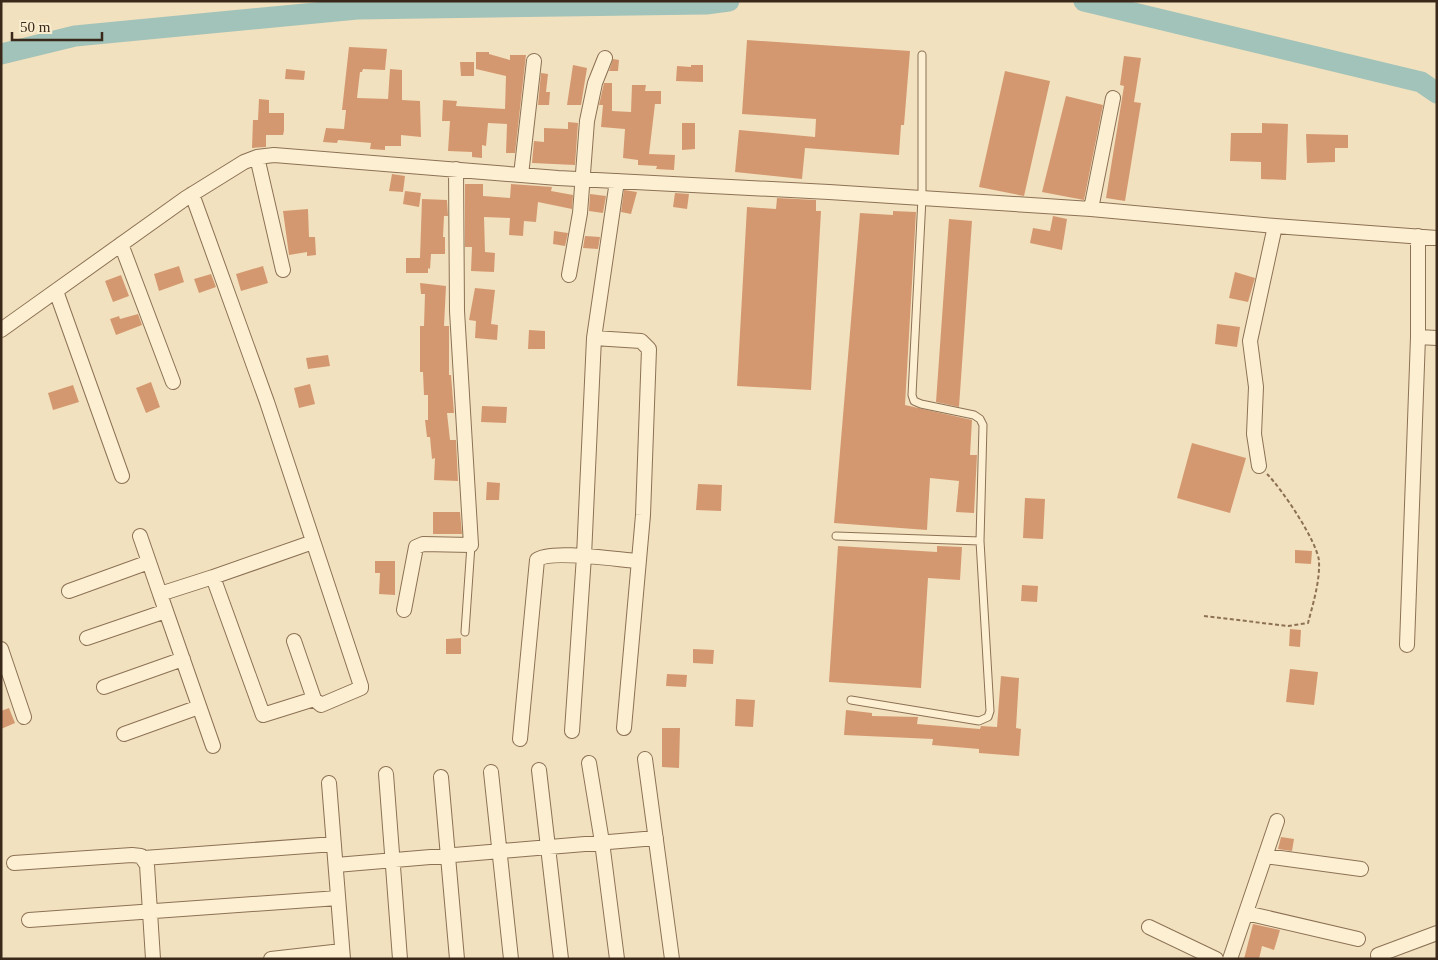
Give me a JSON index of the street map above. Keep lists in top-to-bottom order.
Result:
{
  "scale_bar": "50 m"
}
